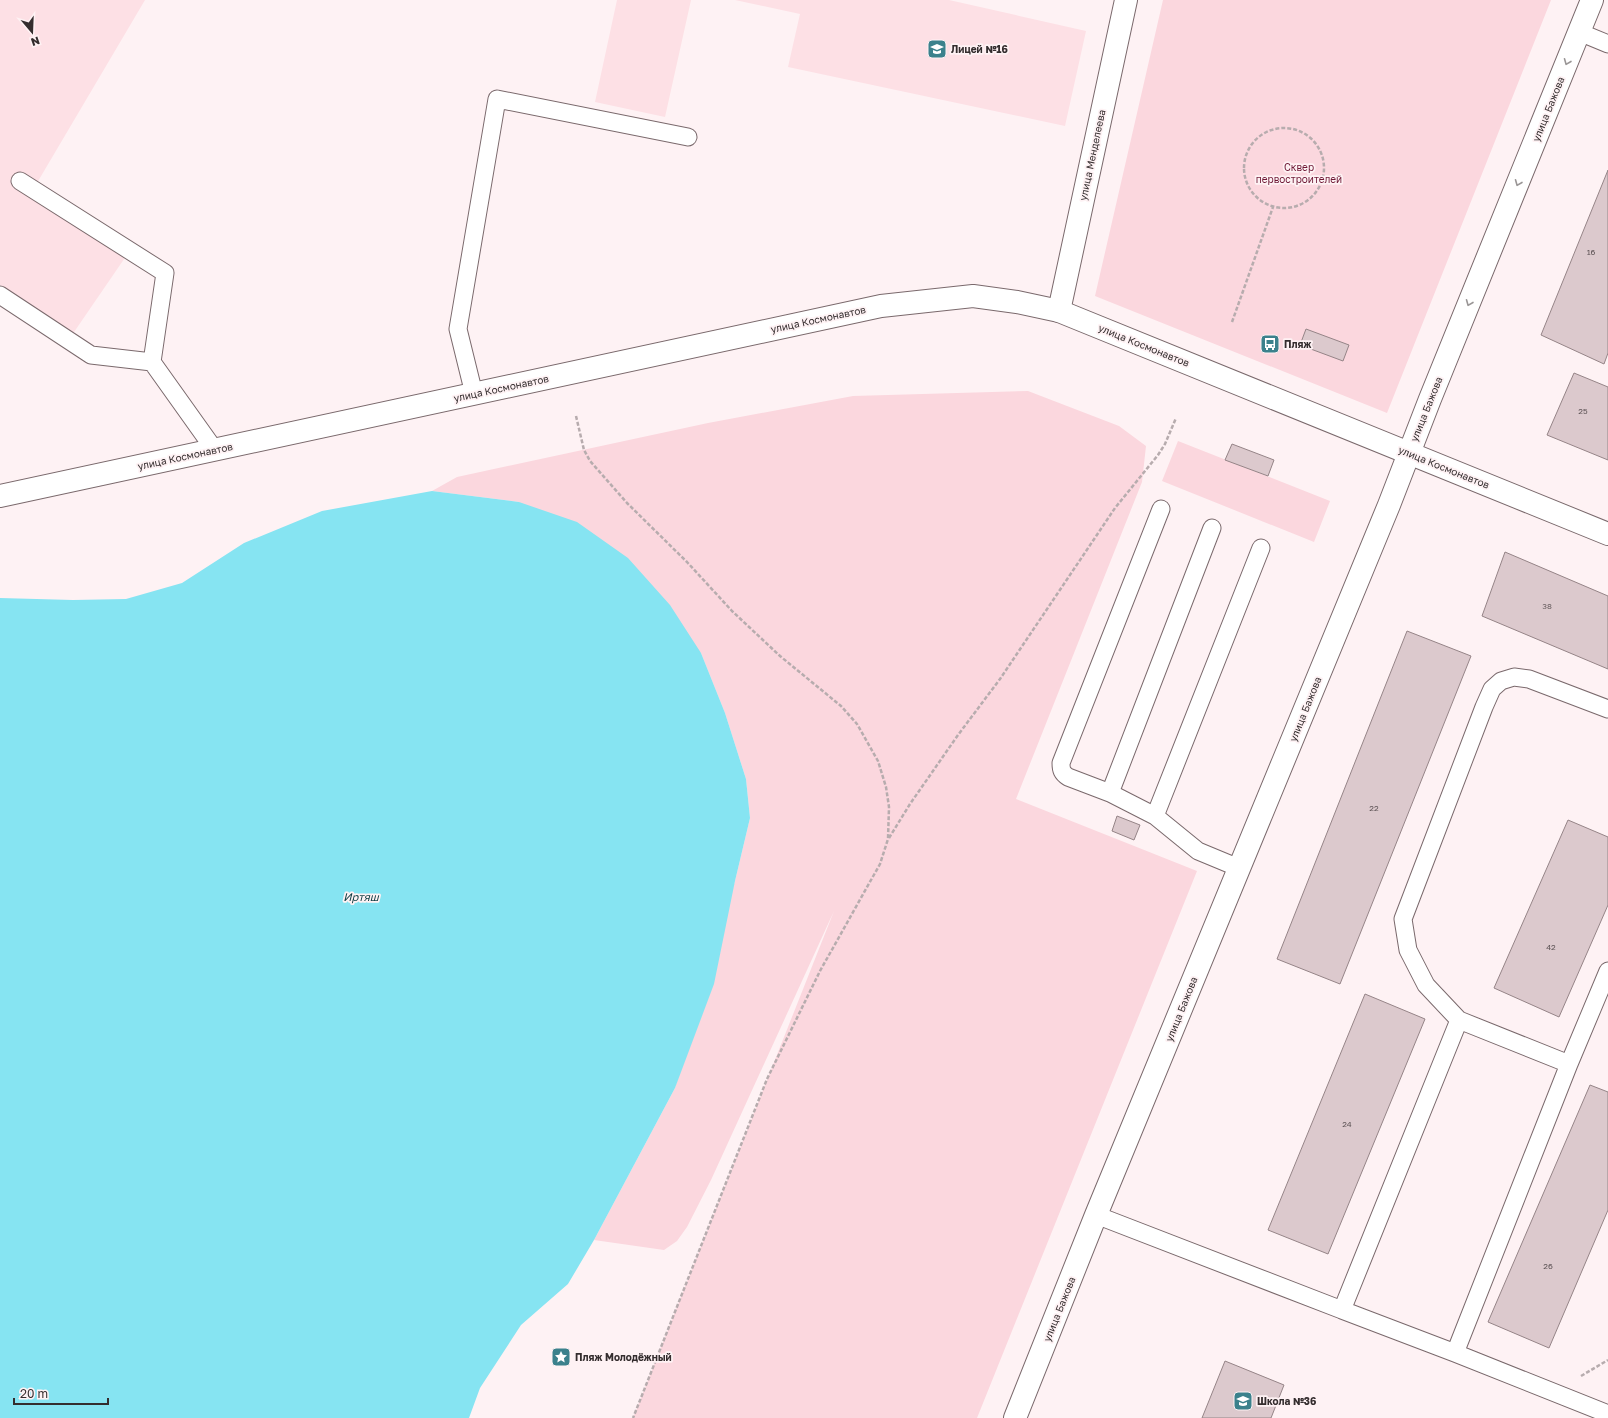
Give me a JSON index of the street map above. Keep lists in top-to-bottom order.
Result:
{
  "streets": {
    "street": ["улица Бажова", "улица Менделеева", "улица Космонавтов"]
  },
  "crossings": [
    ["улица Бажова", "улица Космонавтов"],
    ["улица Менделеева", "улица Космонавтов"]
  ],
  "water": ["Иртяш"],
  "parks": ["Сквер первостроителей"],
  "places": {
    "school or university": ["Лицей №16", "Школа №36"],
    "bus stop": ["Пляж"],
    "place": ["Пляж Молодёжный"]
  },
  "house_numbers": [
    "16",
    "25",
    "38",
    "22",
    "42",
    "24",
    "26"
  ],
  "scale_bar": "20 m",
  "north": "bottom"
}
